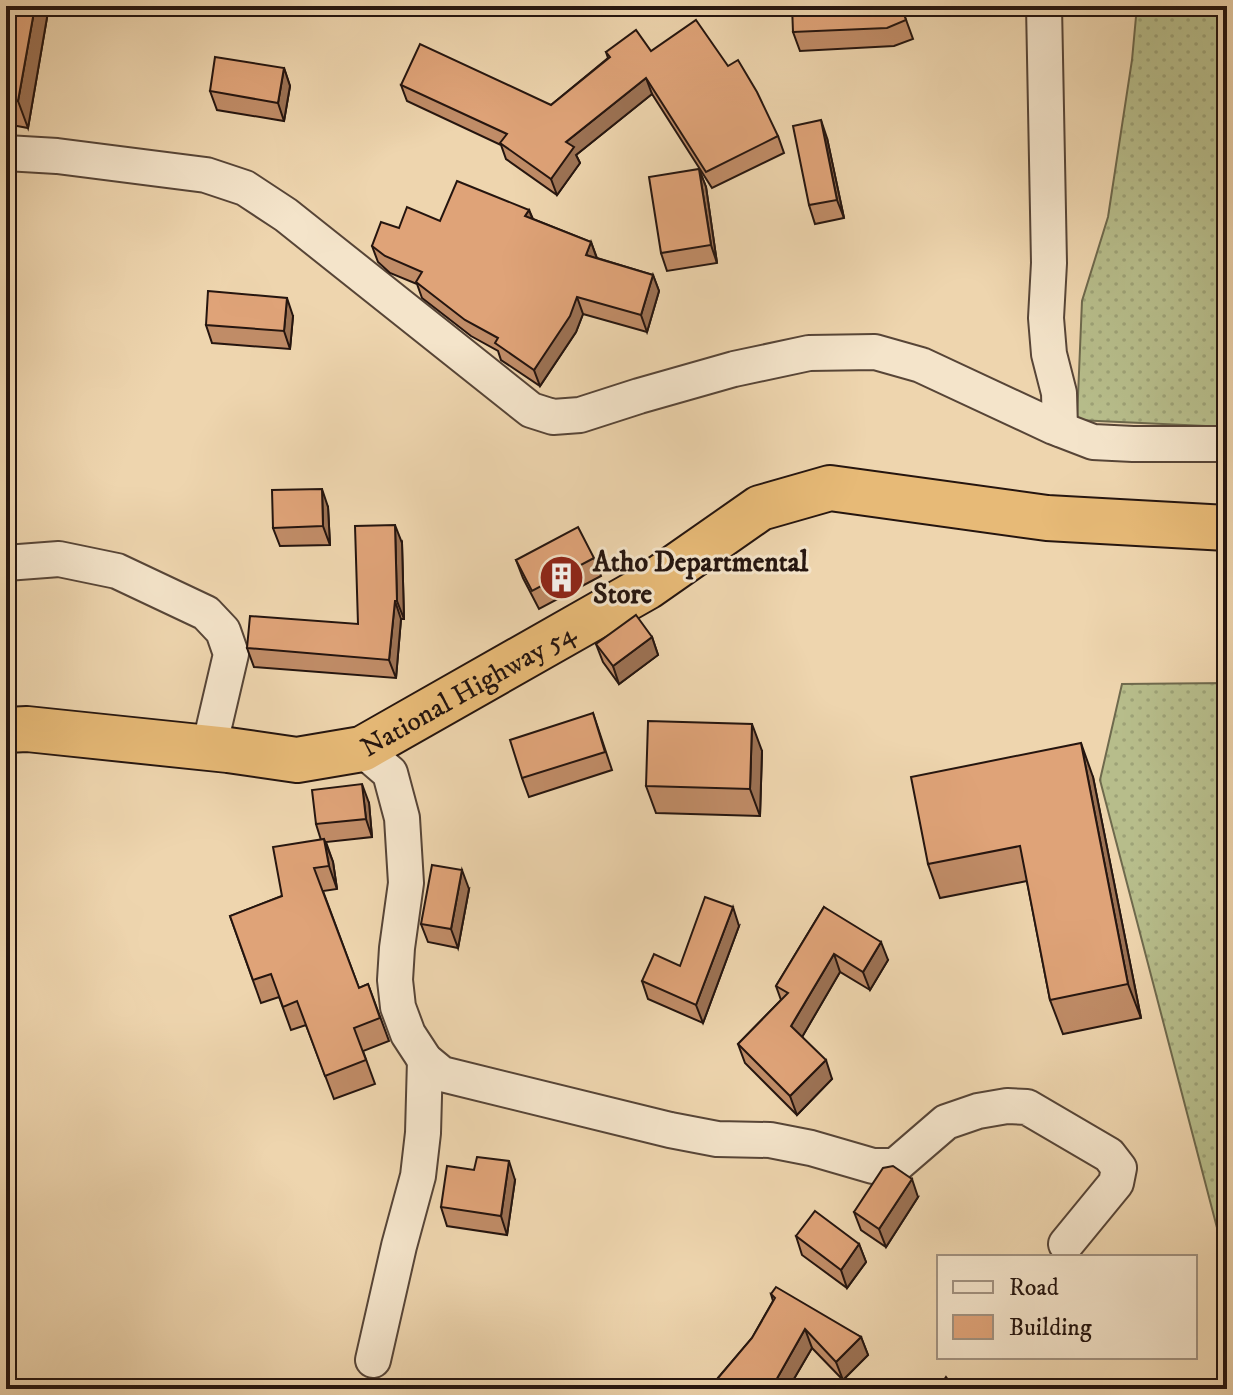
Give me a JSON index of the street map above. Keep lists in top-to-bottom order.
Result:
{
  "streets": {
    "highway": ["National Highway 54"]
  },
  "places": {
    "building": ["Atho Departmental Store"]
  },
  "legend": ["Road", "Building"]
}
